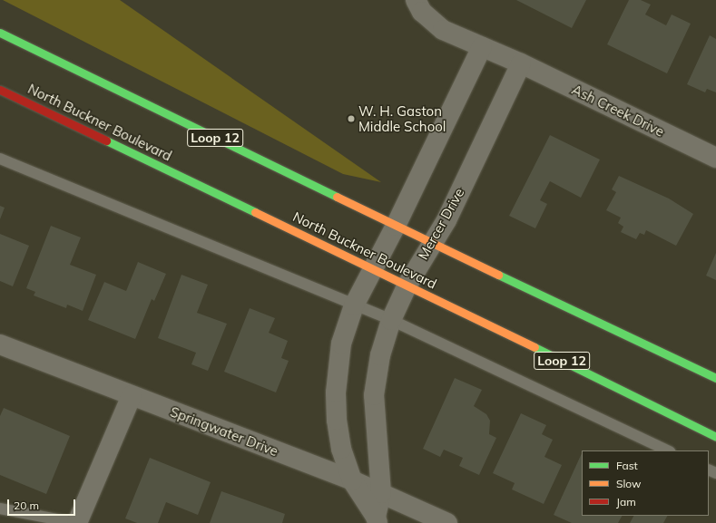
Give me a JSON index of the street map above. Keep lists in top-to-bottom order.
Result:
{
  "streets": {
    "main road": ["North Buckner Boulevard", "Loop 12"],
    "street": ["Ash Creek Drive", "Mercer Drive", "Springwater Drive"]
  },
  "crossings": [
    ["Ash Creek Drive", "Mercer Drive"],
    ["North Buckner Boulevard", "Mercer Drive"],
    ["Loop 12", "Mercer Drive"],
    ["Mercer Drive", "Springwater Drive"]
  ],
  "places": ["W. H. Gaston Middle School"],
  "legend": ["Fast", "Slow", "Jam"],
  "scale_bar": "20 m"
}
